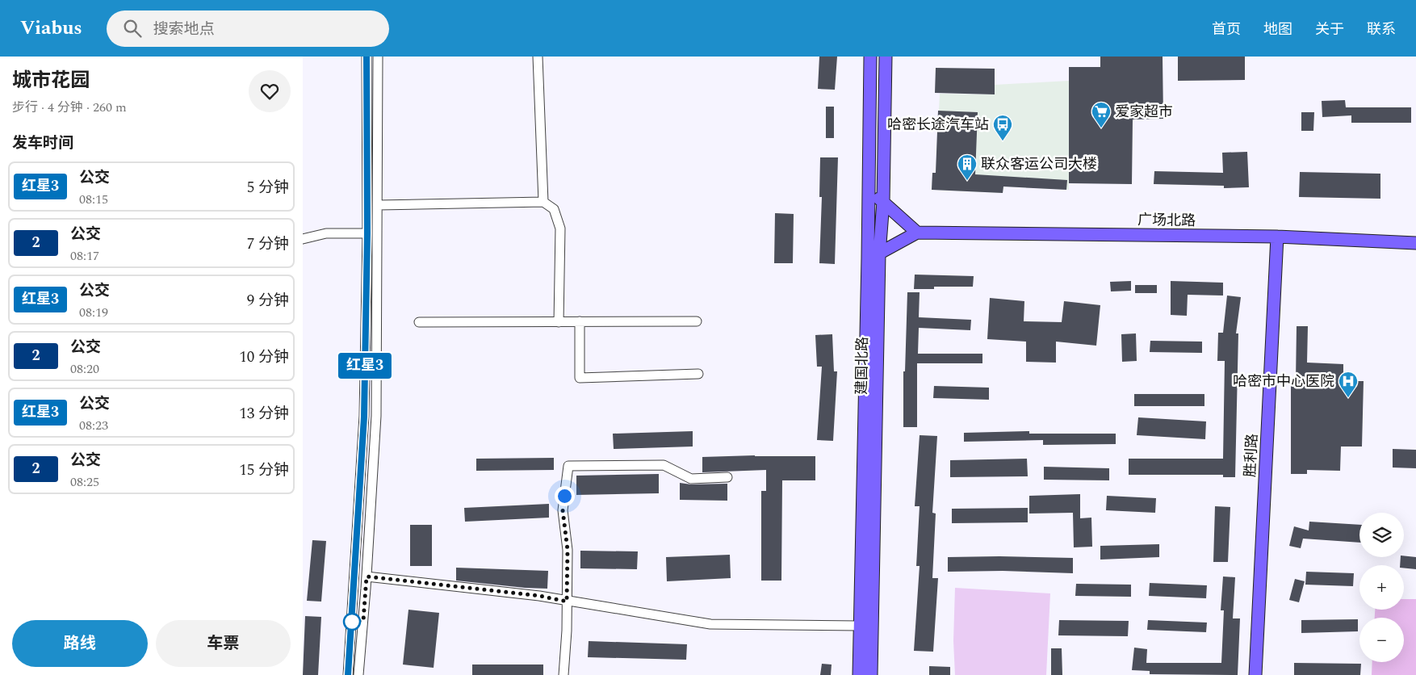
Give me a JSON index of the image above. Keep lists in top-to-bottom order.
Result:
{
  "streets": {
    "main road": ["广场北路", "建国北路", "胜利路"]
  },
  "crossings": [
    ["广场北路", "胜利路"]
  ],
  "places": {
    "supermarket": ["爱家超市"],
    "bus stop": ["哈密长途汽车站"],
    "building": ["联众客运公司大楼"],
    "hospital": ["哈密市中心医院"]
  },
  "lines": ["bus line 红星3"],
  "page": {
    "header": "Viabus",
    "search": "搜索地点",
    "nav": [
      "首页",
      "地图",
      "关于",
      "联系"
    ],
    "heading": [
      ["城市花园", "步行 · 4 分钟 · 260 m"],
      "发车时间"
    ],
    "on_map": "红星3",
    "list": [
      {
        "mark": "红星3",
        "name": "公交",
        "note": "08:15",
        "value": "5 分钟"
      },
      {
        "mark": "2",
        "name": "公交",
        "note": "08:17",
        "value": "7 分钟"
      },
      {
        "mark": "红星3",
        "name": "公交",
        "note": "08:19",
        "value": "9 分钟"
      },
      {
        "mark": "2",
        "name": "公交",
        "note": "08:20",
        "value": "10 分钟"
      },
      {
        "mark": "红星3",
        "name": "公交",
        "note": "08:23",
        "value": "13 分钟"
      },
      {
        "mark": "2",
        "name": "公交",
        "note": "08:25",
        "value": "15 分钟"
      }
    ],
    "map_buttons": ["+", "−"],
    "buttons": ["路线", "车票"]
  }
}
